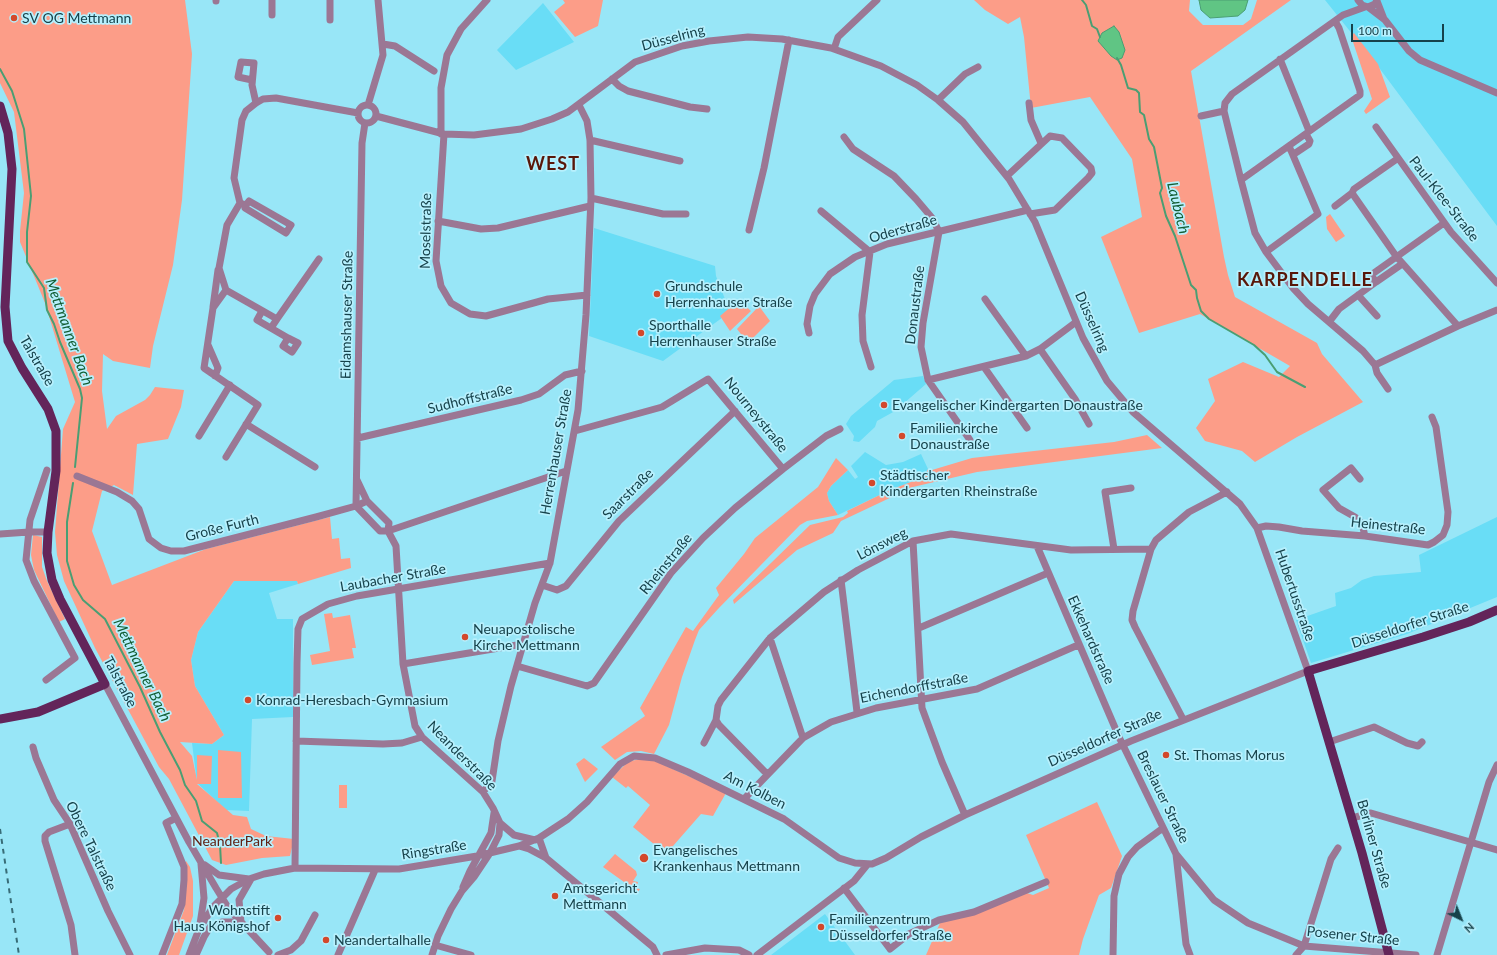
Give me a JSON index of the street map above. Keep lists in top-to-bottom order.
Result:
{
  "streets": {
    "main road": ["Talstraße", "Düsseldorfer Straße", "Berliner Straße"],
    "street": [
      "Düsselring",
      "Paul-Klee-Straße",
      "Oderstraße",
      "Moselstraße",
      "Donaustraße",
      "Eidamshauser Straße",
      "Sudhoffstraße",
      "Nourneystraße",
      "Herrenhauser Straße",
      "Saarstraße",
      "Heinestraße",
      "Große Furth",
      "Lönsweg",
      "Rheinstraße",
      "Laubacher Straße",
      "Hubertusstraße",
      "Ekkehardstraße",
      "Eichendorffstraße",
      "Neanderstraße",
      "Am Kolben",
      "Breslauer Straße",
      "Obere Talstraße",
      "Ringstraße",
      "Posener Straße"
    ]
  },
  "crossings": [
    ["Düsselring", "Oderstraße"],
    ["Düsselring", "Moselstraße"],
    ["Düsselring", "Eidamshauser Straße"],
    ["Düsselring", "Herrenhauser Straße"],
    ["Düsselring", "Heinestraße"],
    ["Düsselring", "Hubertusstraße"],
    ["Oderstraße", "Donaustraße"],
    ["Moselstraße", "Herrenhauser Straße"],
    ["Eidamshauser Straße", "Sudhoffstraße"],
    ["Eidamshauser Straße", "Große Furth"],
    ["Eidamshauser Straße", "Neanderstraße"],
    ["Talstraße", "Ringstraße"],
    ["Sudhoffstraße", "Herrenhauser Straße"],
    ["Nourneystraße", "Herrenhauser Straße"],
    ["Nourneystraße", "Saarstraße"],
    ["Nourneystraße", "Rheinstraße"],
    ["Herrenhauser Straße", "Saarstraße"],
    ["Herrenhauser Straße", "Rheinstraße"],
    ["Herrenhauser Straße", "Laubacher Straße"],
    ["Herrenhauser Straße", "Neanderstraße"],
    ["Heinestraße", "Hubertusstraße"],
    ["Große Furth", "Neanderstraße"],
    ["Lönsweg", "Ekkehardstraße"],
    ["Laubacher Straße", "Neanderstraße"],
    ["Laubacher Straße", "Ringstraße"],
    ["Hubertusstraße", "Düsseldorfer Straße"],
    ["Hubertusstraße", "Berliner Straße"],
    ["Düsseldorfer Straße", "Ekkehardstraße"],
    ["Düsseldorfer Straße", "Am Kolben"],
    ["Düsseldorfer Straße", "Breslauer Straße"],
    ["Düsseldorfer Straße", "Berliner Straße"],
    ["Ekkehardstraße", "Eichendorffstraße"],
    ["Ekkehardstraße", "Breslauer Straße"],
    ["Neanderstraße", "Ringstraße"],
    ["Am Kolben", "Ringstraße"],
    ["Breslauer Straße", "Posener Straße"],
    ["Berliner Straße", "Posener Straße"]
  ],
  "districts": ["WEST", "KARPENDELLE"],
  "water": ["Laubach", "Mettmanner Bach"],
  "parks": ["NeanderPark"],
  "places": [
    "SV OG Mettmann",
    "Grundschule Herrenhauser Straße",
    "Sporthalle Herrenhauser Straße",
    "Evangelischer Kindergarten Donaustraße",
    "Familienkirche Donaustraße",
    "Städtischer Kindergarten Rheinstraße",
    "Neuapostolische Kirche Mettmann",
    "Konrad-Heresbach-Gymnasium",
    "St. Thomas Morus",
    "Evangelisches Krankenhaus Mettmann",
    "Amtsgericht Mettmann",
    "Wohnstift Haus Königshof",
    "Familienzentrum Düsseldorfer Straße",
    "Neandertalhalle"
  ],
  "scale_bar": "100 m",
  "north": "bottom right"
}
